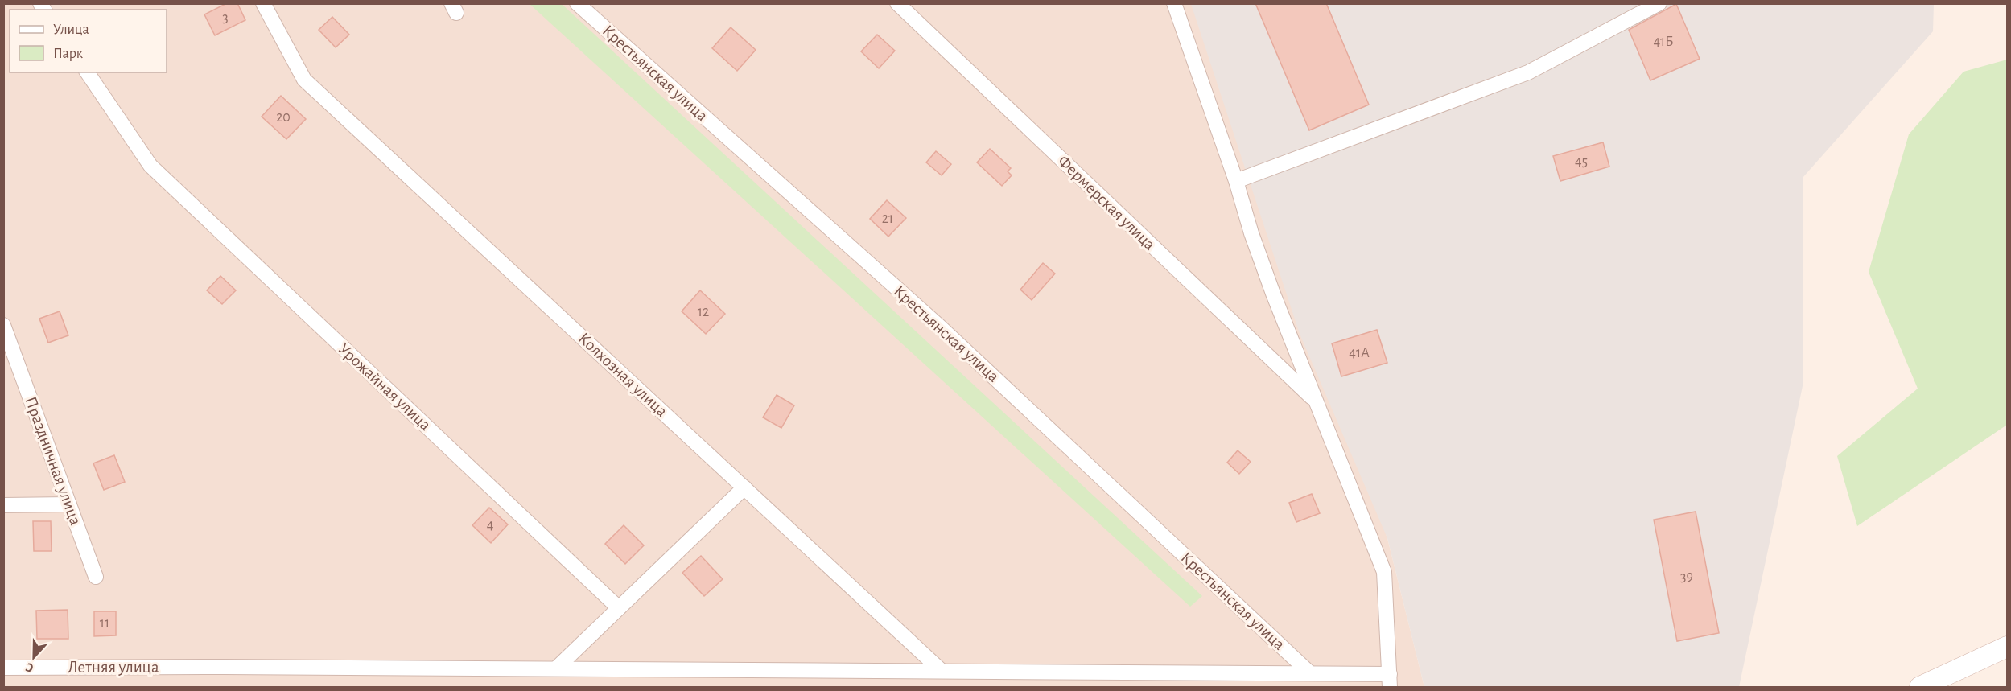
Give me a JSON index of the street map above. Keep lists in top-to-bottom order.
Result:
{
  "streets": {
    "street": [
      "Крестьянская улица",
      "Фермерская улица",
      "Колхозная улица",
      "Урожайная улица",
      "Праздничная улица",
      "Летняя улица"
    ]
  },
  "crossings": [
    ["Крестьянская улица", "Летняя улица"],
    ["Колхозная улица", "Летняя улица"]
  ],
  "house_numbers": [
    "3",
    "41Б",
    "20",
    "45",
    "21",
    "12",
    "41А",
    "4",
    "39",
    "11"
  ],
  "legend": ["Улица", "Парк"],
  "north": "bottom"
}
